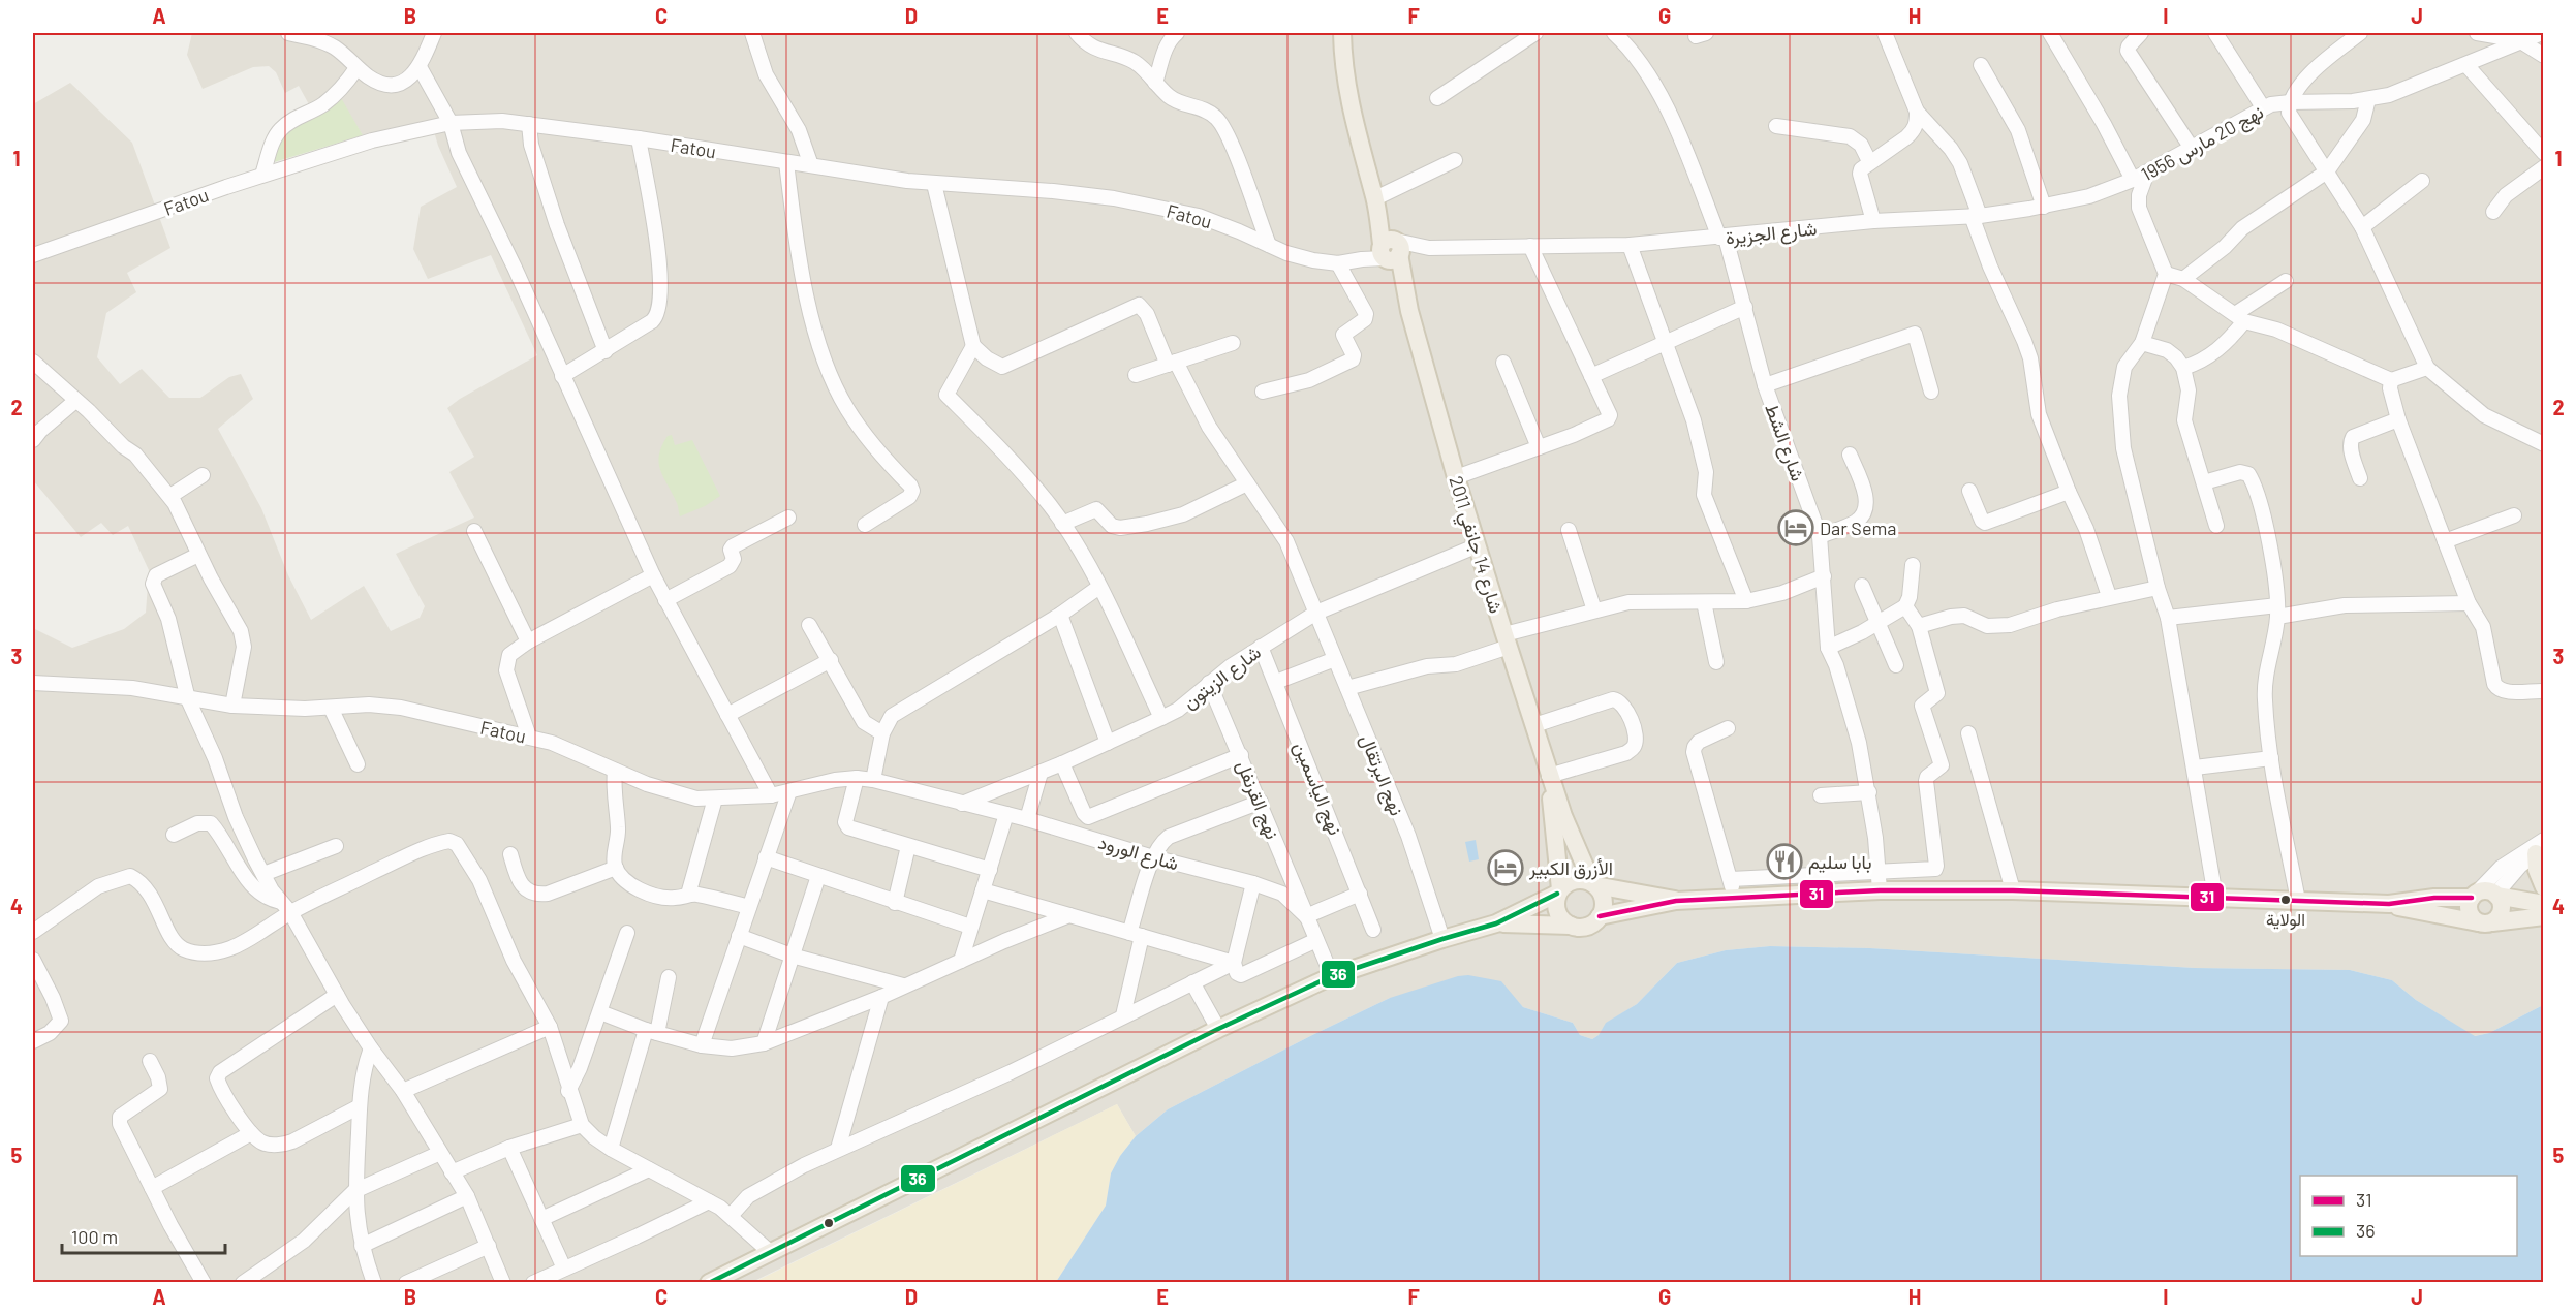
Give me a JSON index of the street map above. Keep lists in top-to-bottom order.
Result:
{
  "streets": {
    "main road": ["شارع 14 جانفي 2011"],
    "street": [
      "نهج 20 مارس 1956",
      "Fatou",
      "شارع الجزيرة",
      "شارع الشط",
      "شارع الزيتون",
      "نهج البرتقال",
      "نهج الياسمين",
      "نهج القرنفل",
      "شارع الورود"
    ]
  },
  "crossings": [
    ["نهج 20 مارس 1956", "شارع الجزيرة"],
    ["Fatou", "شارع الجزيرة"],
    ["Fatou", "شارع 14 جانفي 2011"],
    ["Fatou", "شارع الزيتون"],
    ["Fatou", "شارع الورود"],
    ["شارع الجزيرة", "شارع الشط"],
    ["شارع الجزيرة", "شارع 14 جانفي 2011"],
    ["شارع 14 جانفي 2011", "شارع الزيتون"],
    ["شارع الزيتون", "نهج البرتقال"],
    ["شارع الزيتون", "نهج الياسمين"],
    ["شارع الزيتون", "نهج القرنفل"],
    ["شارع الزيتون", "شارع الورود"],
    ["نهج القرنفل", "شارع الورود"]
  ],
  "places": {
    "hotel": ["Dar Sema", "الأزرق الكبير"],
    "restaurant": ["بابا سليم"],
    "other": ["الولاية"]
  },
  "lines": ["transit line 31", "transit line 36"],
  "legend": ["31", "36"],
  "scale_bar": "100 m",
  "grid": {
    "columns": [
      "A",
      "B",
      "C",
      "D",
      "E",
      "F",
      "G",
      "H",
      "I",
      "J"
    ],
    "rows": [
      "1",
      "2",
      "3",
      "4",
      "5"
    ]
  }
}
